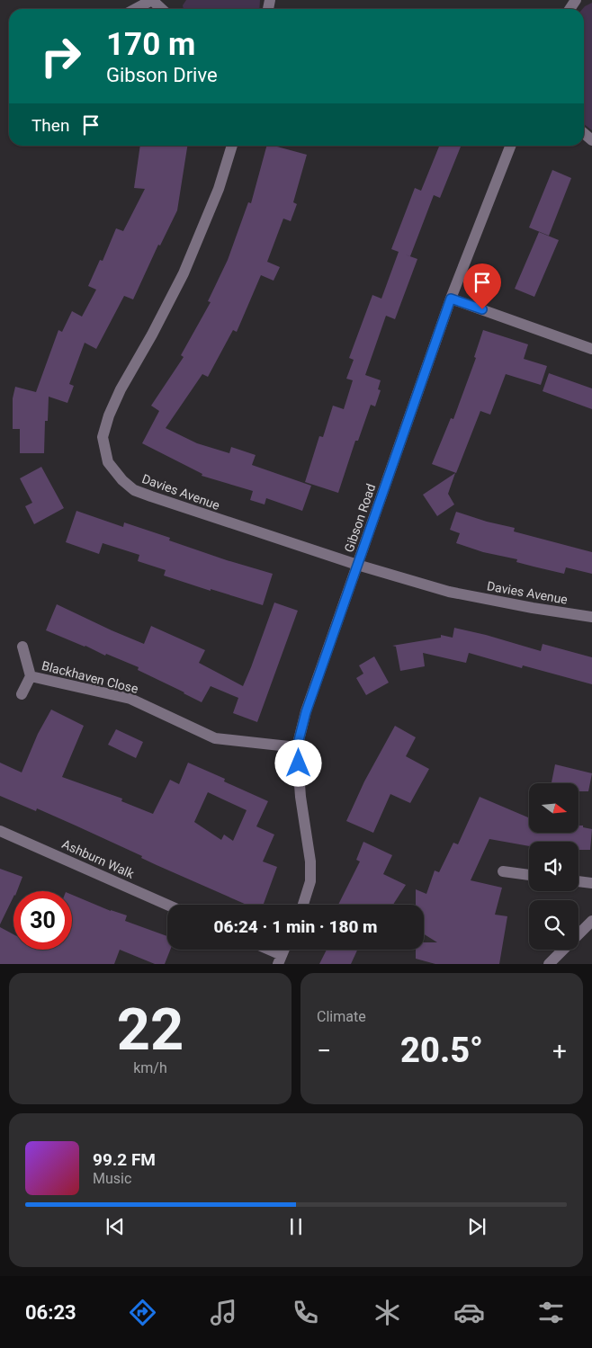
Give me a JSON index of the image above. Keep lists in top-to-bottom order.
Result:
{
  "streets": {
    "street": [
      "Davies Avenue",
      "Gibson Road",
      "Blackhaven Close",
      "Ashburn Walk"
    ]
  },
  "crossings": [
    ["Davies Avenue", "Gibson Road"],
    ["Gibson Road", "Blackhaven Close"]
  ],
  "north": "right",
  "page": {
    "turn": ["170 m", "Gibson Drive"],
    "then": "Then",
    "limit": "30",
    "trip": "06:24 · 1 min · 180 m",
    "tile": [
      ["22", "km/h"],
      "Climate"
    ],
    "heat": ["−", "20.5°", "+"],
    "song": ["99.2 FM", "Music"],
    "tabs": "06:23"
  }
}
